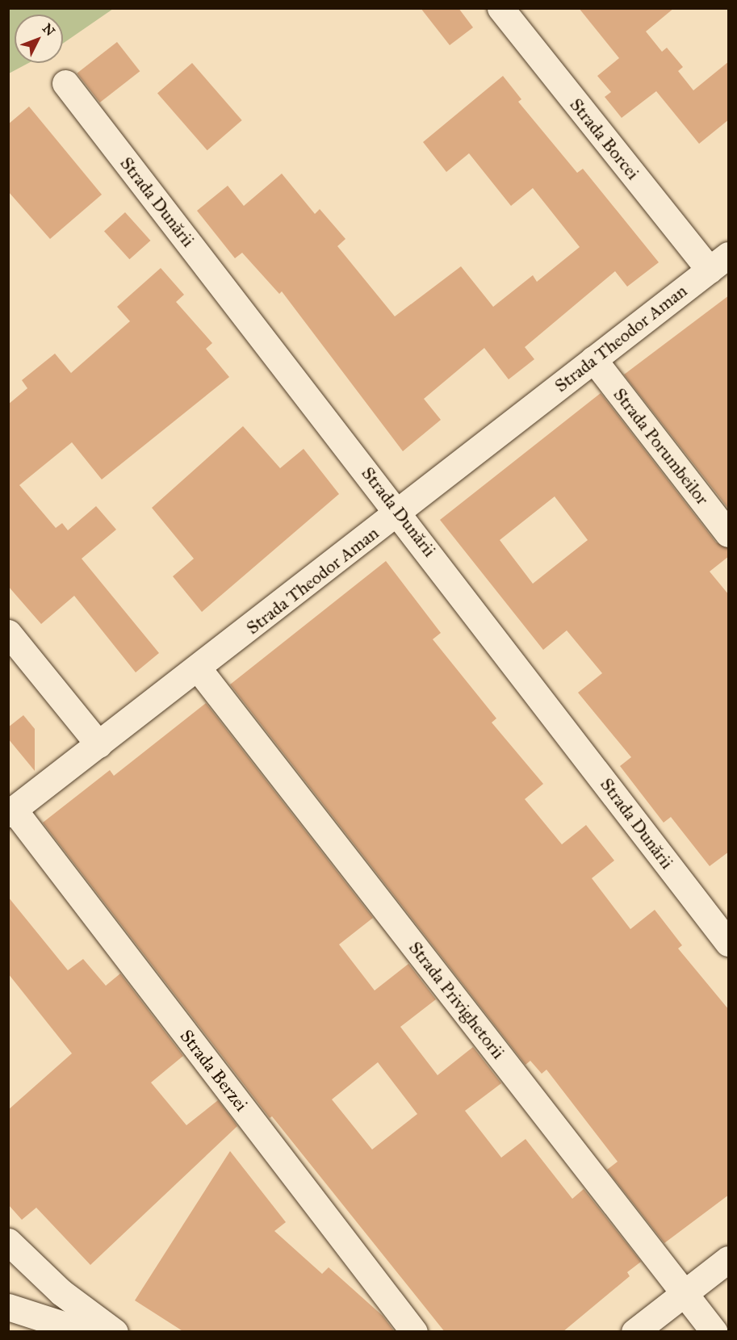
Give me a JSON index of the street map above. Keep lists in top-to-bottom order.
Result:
{
  "streets": {
    "street": [
      "Strada Borcei",
      "Strada Dunării",
      "Strada Theodor Aman",
      "Strada Porumbeilor",
      "Strada Privighetorii",
      "Strada Berzei"
    ]
  },
  "crossings": [
    ["Strada Borcei", "Strada Theodor Aman"],
    ["Strada Dunării", "Strada Theodor Aman"],
    ["Strada Theodor Aman", "Strada Porumbeilor"],
    ["Strada Theodor Aman", "Strada Privighetorii"],
    ["Strada Theodor Aman", "Strada Berzei"]
  ],
  "north": "top right"
}
